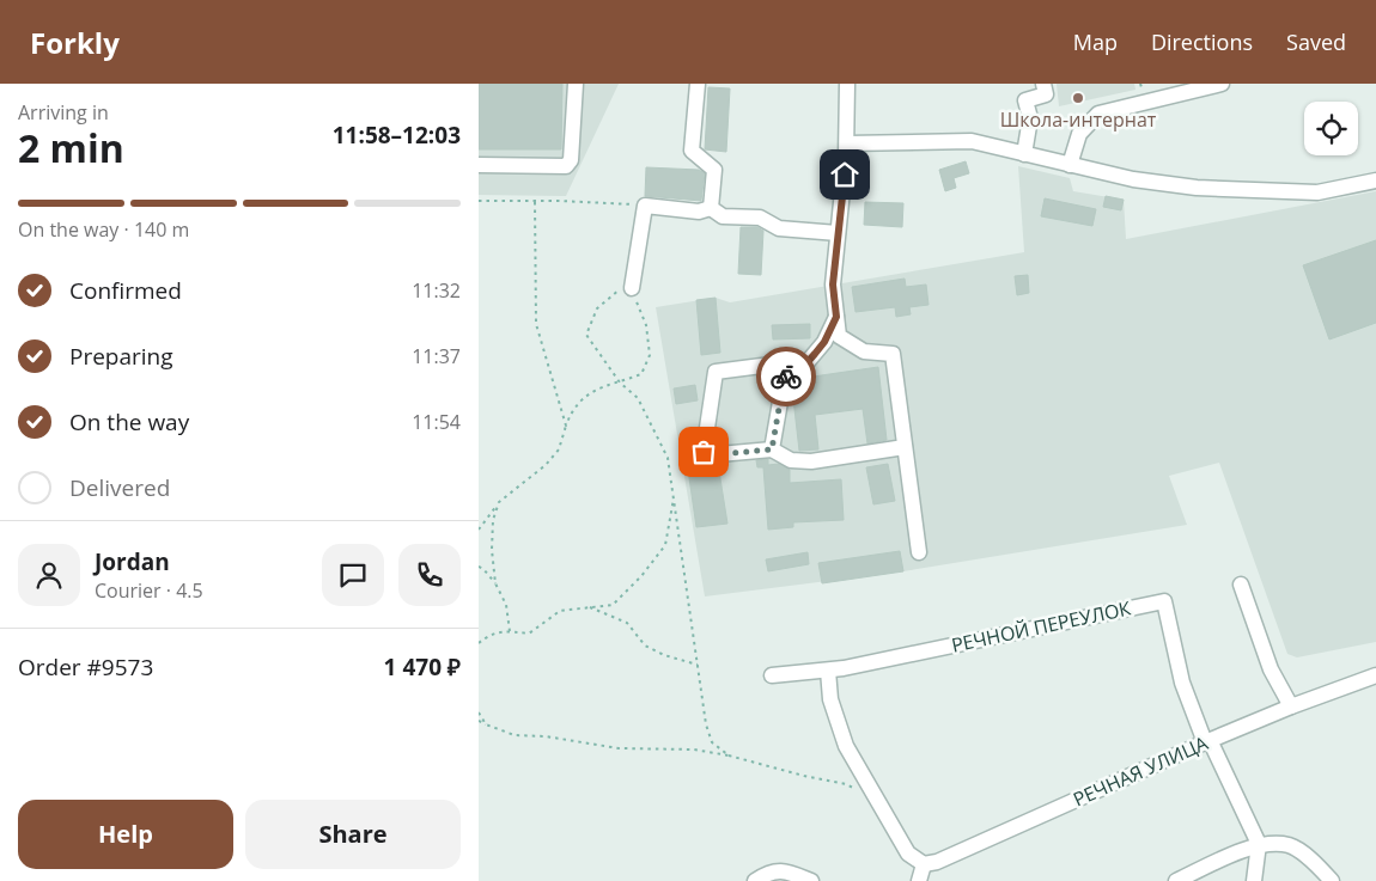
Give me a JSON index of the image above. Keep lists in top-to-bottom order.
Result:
{
  "streets": {
    "street": ["РЕЧНОЙ ПЕРЕУЛОК", "РЕЧНАЯ УЛИЦА"]
  },
  "crossings": [
    ["РЕЧНОЙ ПЕРЕУЛОК", "РЕЧНАЯ УЛИЦА"]
  ],
  "places": ["Школа-интернат"],
  "page": {
    "header": "Forkly",
    "nav": ["Map", "Directions", "Saved"],
    "heading": ["2 min", "Arriving in", "11:58–12:03"],
    "panel": [
      "Jordan",
      "Courier · 4.5",
      "Order #9573",
      "1 470 ₽"
    ],
    "bar": "On the way · 140 m",
    "list": [
      ["Confirmed", "11:32"],
      ["Preparing", "11:37"],
      ["On the way", "11:54"],
      "Delivered"
    ],
    "buttons": ["Help", "Share"]
  }
}
